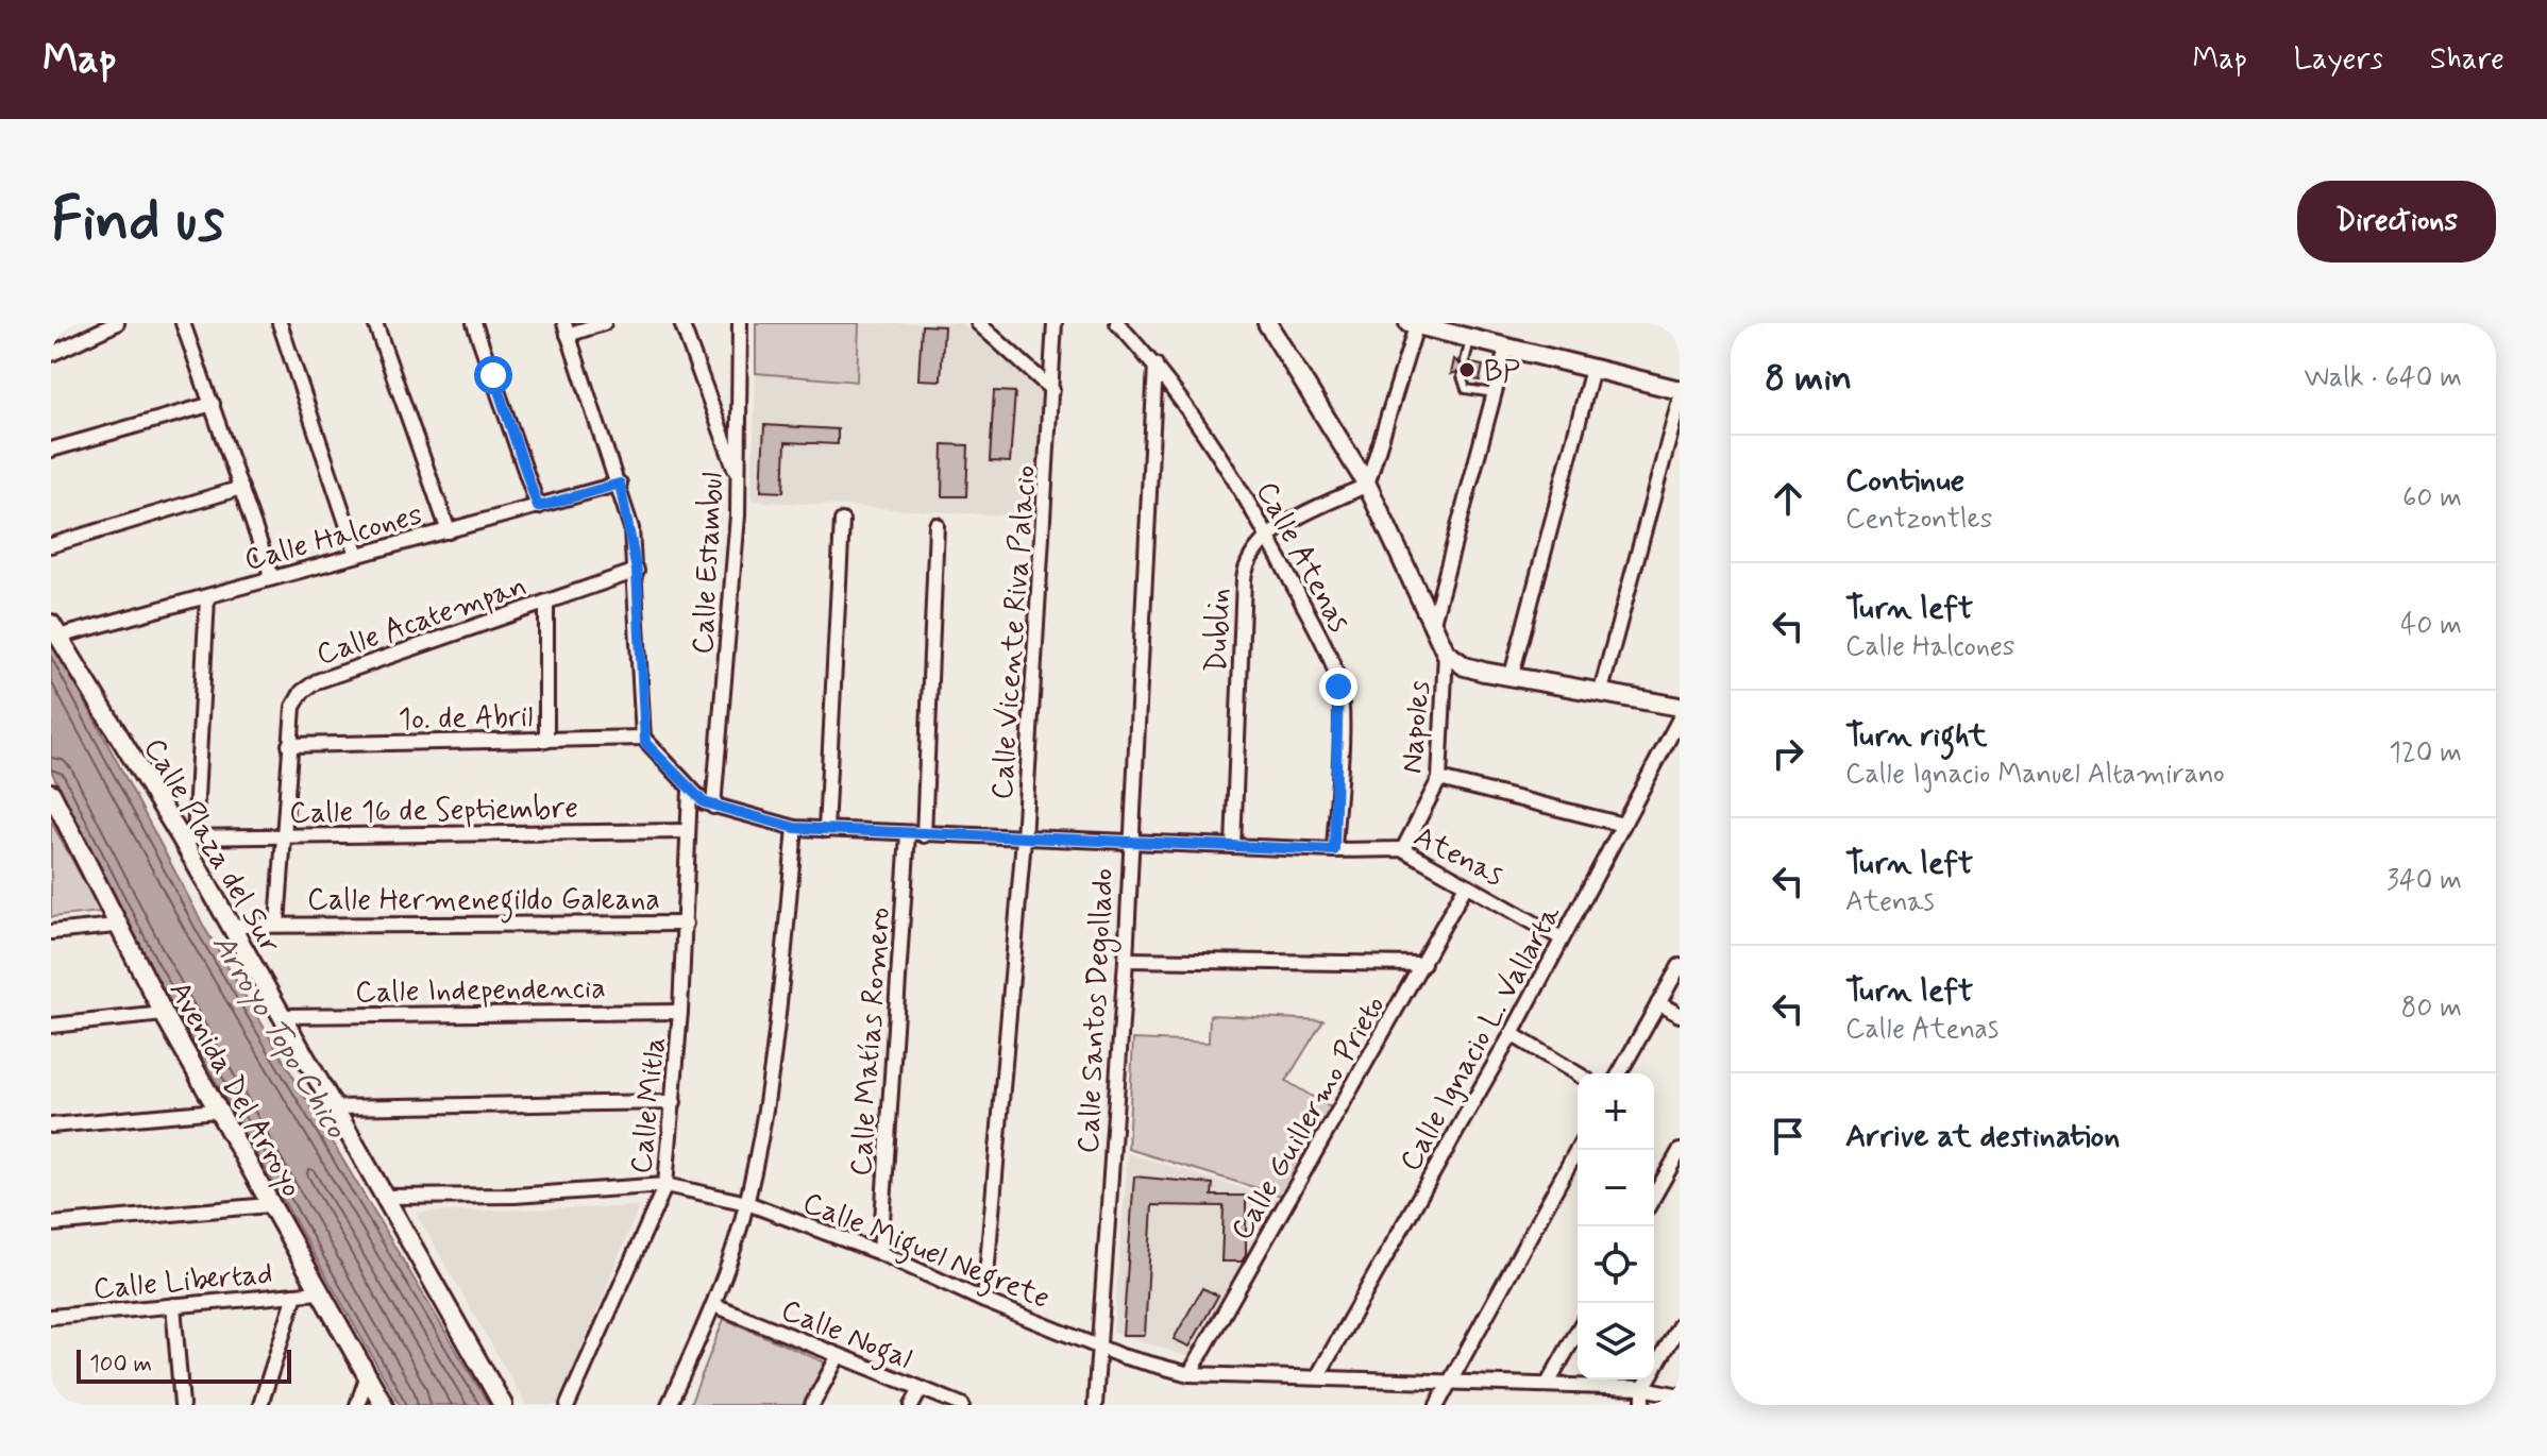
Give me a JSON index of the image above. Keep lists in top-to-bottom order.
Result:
{
  "streets": {
    "street": [
      "Calle Halcones",
      "Calle Atenas",
      "Calle Estambul",
      "Calle Acatempan",
      "Dublin",
      "Calle Vicente Riva Palacio",
      "1o. de Abril",
      "Napoles",
      "Calle 16 de Septiembre",
      "Calle Plaza del Sur",
      "Atenas",
      "Calle Hermenegildo Galeana",
      "Calle Independencia",
      "Calle Santos Degollado",
      "Calle Ignacio L. Vallarta",
      "Calle Matías Romero",
      "Avenida Del Arroyo",
      "Calle Mitla",
      "Calle Guillermo Prieto",
      "Calle Miguel Negrete",
      "Calle Libertad",
      "Calle Nogal"
    ]
  },
  "crossings": [
    ["Calle Halcones", "Calle Plaza del Sur"],
    ["Calle Atenas", "Dublin"],
    ["Calle Atenas", "Atenas"],
    ["Calle Atenas", "Calle Santos Degollado"],
    ["Calle Estambul", "Atenas"],
    ["Calle Acatempan", "1o. de Abril"],
    ["Calle Acatempan", "Calle 16 de Septiembre"],
    ["Calle Acatempan", "Calle Hermenegildo Galeana"],
    ["Dublin", "Atenas"],
    ["Calle Vicente Riva Palacio", "Atenas"],
    ["Calle Vicente Riva Palacio", "Calle Miguel Negrete"],
    ["1o. de Abril", "Atenas"],
    ["Napoles", "Atenas"],
    ["Calle 16 de Septiembre", "Calle Plaza del Sur"],
    ["Calle 16 de Septiembre", "Calle Mitla"],
    ["Calle Plaza del Sur", "Calle Hermenegildo Galeana"],
    ["Calle Plaza del Sur", "Calle Independencia"],
    ["Calle Plaza del Sur", "Calle Miguel Negrete"],
    ["Atenas", "Calle Santos Degollado"],
    ["Atenas", "Calle Ignacio L. Vallarta"],
    ["Atenas", "Calle Matías Romero"],
    ["Atenas", "Calle Mitla"],
    ["Atenas", "Calle Guillermo Prieto"],
    ["Calle Hermenegildo Galeana", "Calle Mitla"],
    ["Calle Independencia", "Calle Mitla"],
    ["Calle Santos Degollado", "Calle Miguel Negrete"],
    ["Calle Ignacio L. Vallarta", "Calle Miguel Negrete"],
    ["Calle Matías Romero", "Calle Miguel Negrete"],
    ["Avenida Del Arroyo", "Calle Libertad"],
    ["Calle Mitla", "Calle Miguel Negrete"],
    ["Calle Guillermo Prieto", "Calle Miguel Negrete"]
  ],
  "water": ["Arroyo Topo Chico"],
  "places": ["BP"],
  "scale_bar": "100 m",
  "page": {
    "header": "Map",
    "nav": ["Map", "Layers", "Share"],
    "buttons": "Directions",
    "title": "Find us",
    "heading": ["8 min", "Walk · 640 m"],
    "list": [
      ["Continue", "Centzontles", "60 m"],
      ["Turn left", "Calle Halcones", "40 m"],
      ["Turn right", "Calle Ignacio Manuel Altamirano", "120 m"],
      ["Turn left", "Atenas", "340 m"],
      ["Turn left", "Calle Atenas", "80 m"],
      "Arrive at destination"
    ],
    "map_buttons": ["+", "−"],
    "scale": "100 m"
  }
}
